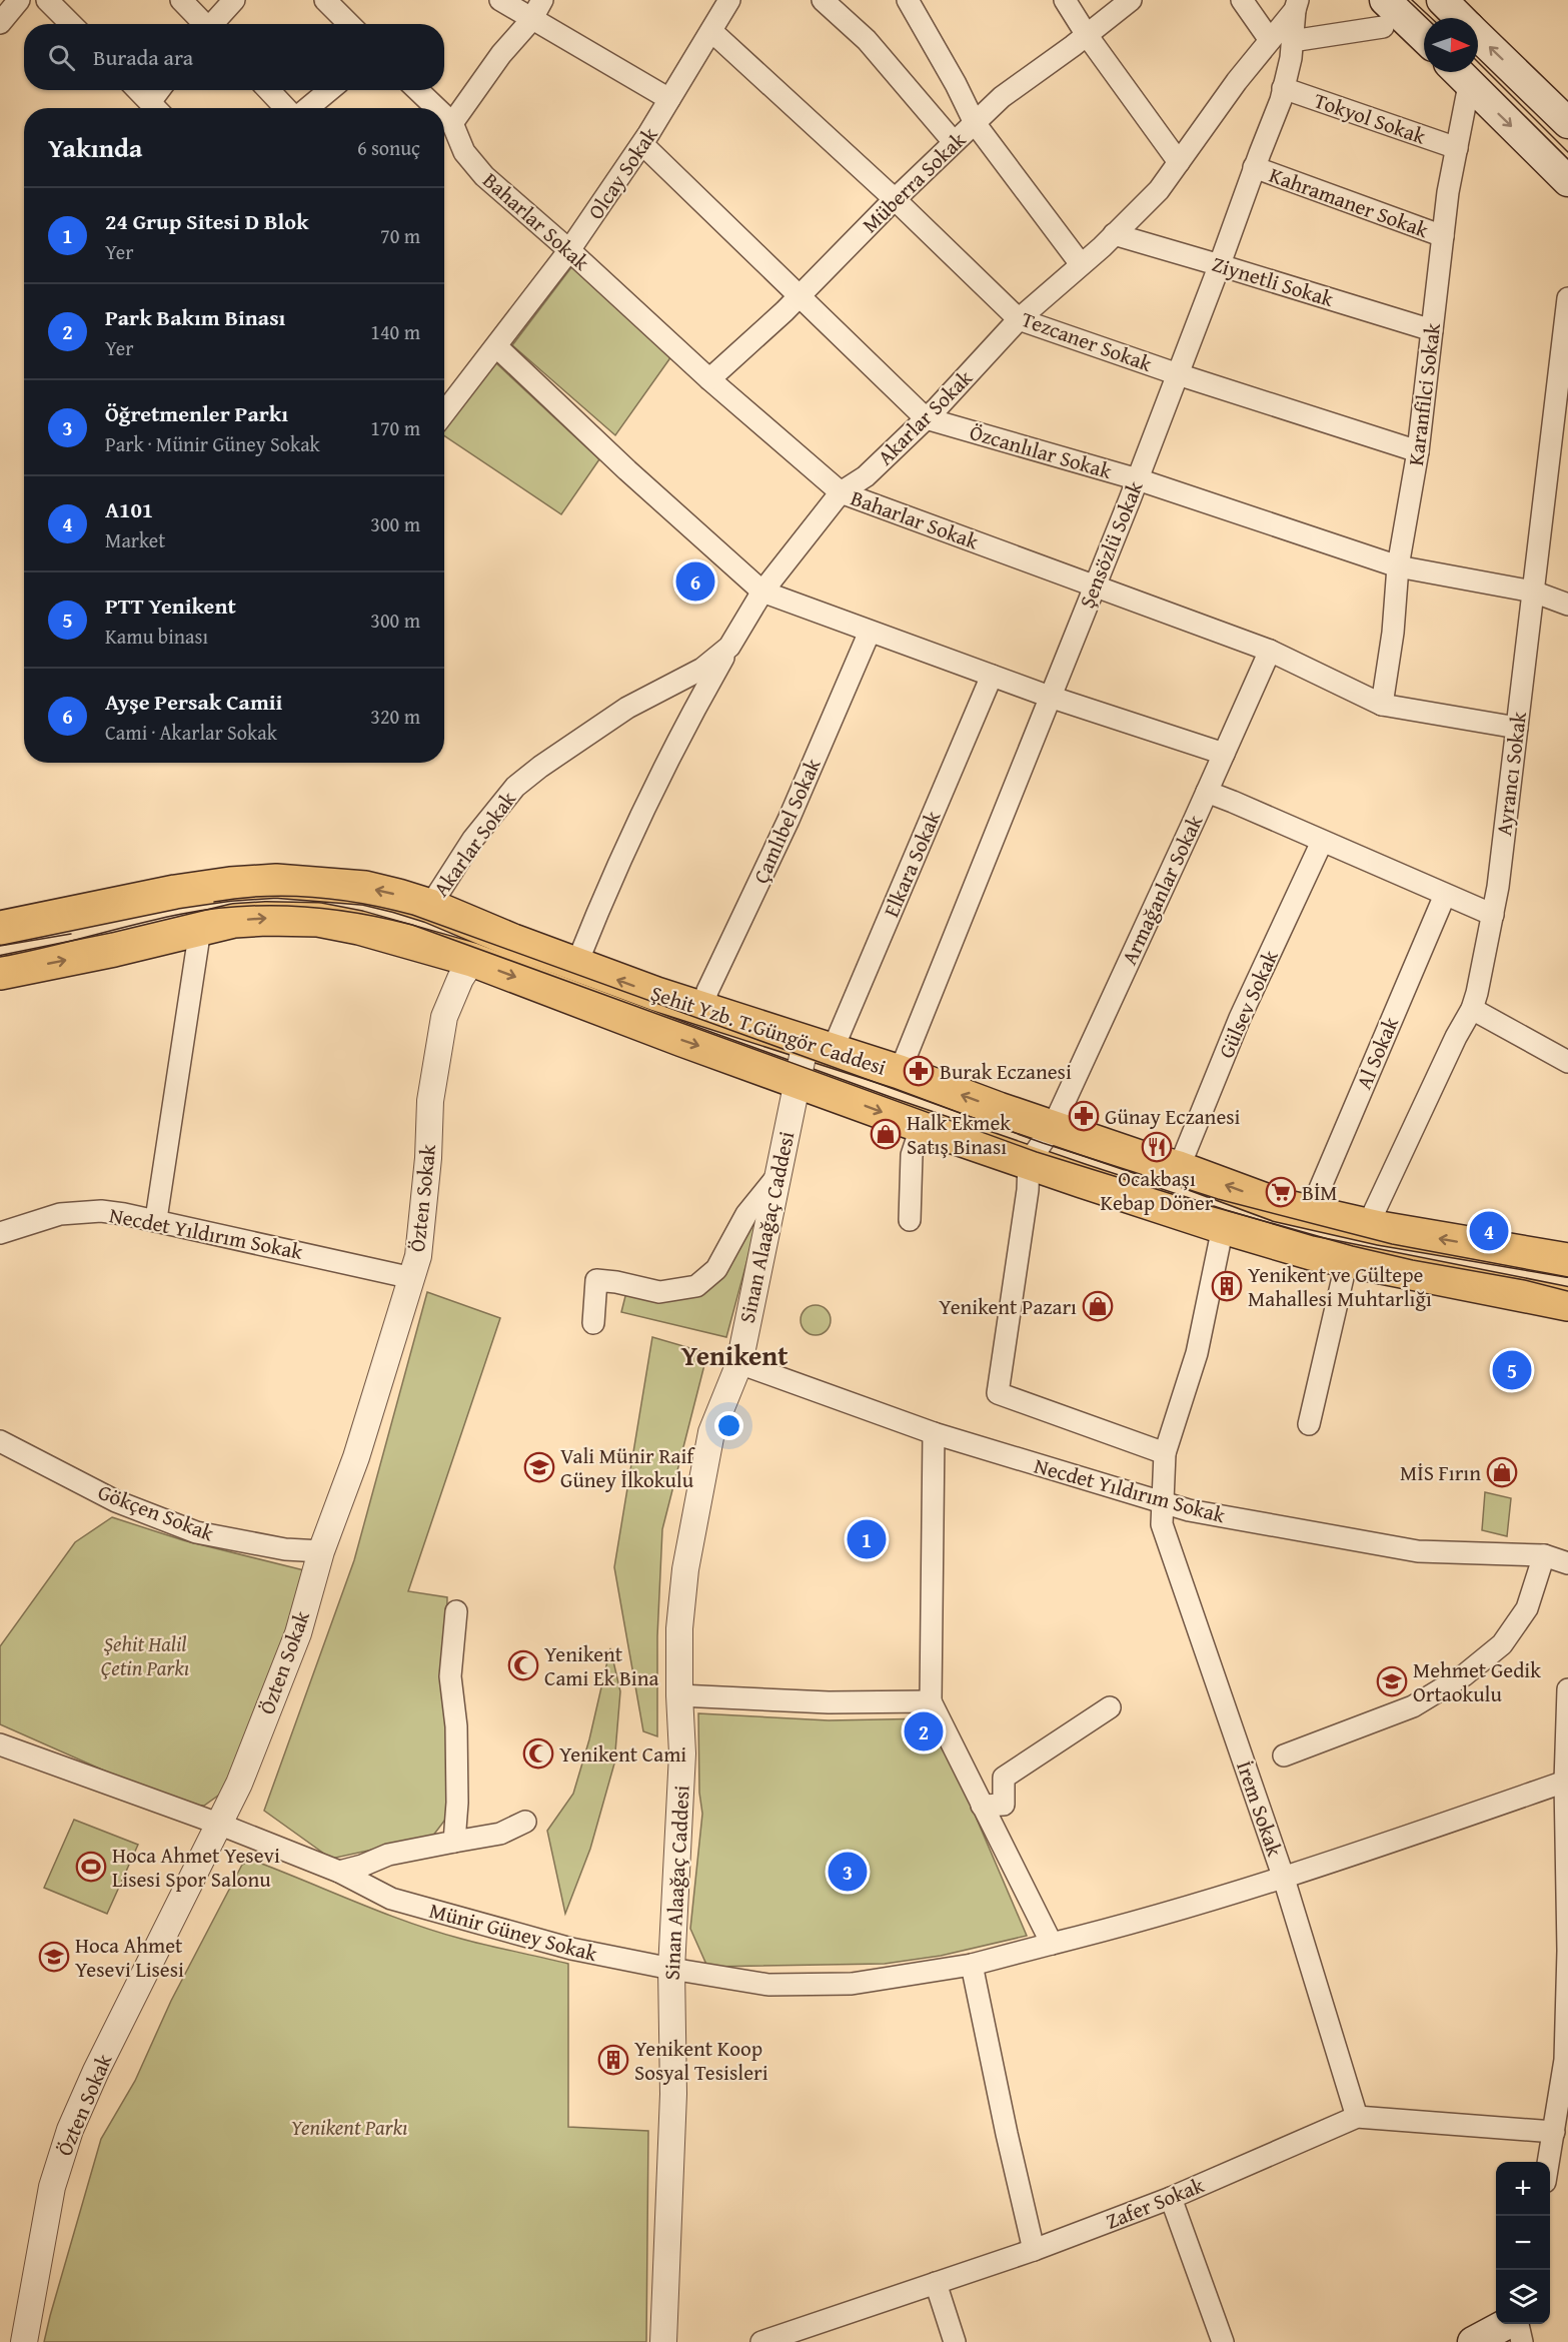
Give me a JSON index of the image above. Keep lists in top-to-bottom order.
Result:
{
  "streets": {
    "main road": ["Şehit Yzb. T.Güngör Caddesi"],
    "street": [
      "Tokyol Sokak",
      "Olcay Sokak",
      "Müberra Sokak",
      "Kahramaner Sokak",
      "Baharlar Sokak",
      "Ziynetli Sokak",
      "Tezcaner Sokak",
      "Karanfilci Sokak",
      "Akarlar Sokak",
      "Özcanlılar Sokak",
      "Şensözlü Sokak",
      "Ayrancı Sokak",
      "Çamlıbel Sokak",
      "Elkara Sokak",
      "Armağanlar Sokak",
      "Gülsev Sokak",
      "Al Sokak",
      "Özten Sokak",
      "Sinan Alaağaç Caddesi",
      "Necdet Yıldırım Sokak",
      "Gökçen Sokak",
      "İrem Sokak",
      "Münir Güney Sokak",
      "Zafer Sokak"
    ]
  },
  "crossings": [
    ["Tokyol Sokak", "Karanfilci Sokak"],
    ["Tokyol Sokak", "Şensözlü Sokak"],
    ["Olcay Sokak", "Baharlar Sokak"],
    ["Olcay Sokak", "Tezcaner Sokak"],
    ["Olcay Sokak", "Özcanlılar Sokak"],
    ["Müberra Sokak", "Baharlar Sokak"],
    ["Müberra Sokak", "Tezcaner Sokak"],
    ["Müberra Sokak", "Özcanlılar Sokak"],
    ["Kahramaner Sokak", "Karanfilci Sokak"],
    ["Kahramaner Sokak", "Şensözlü Sokak"],
    ["Baharlar Sokak", "Karanfilci Sokak"],
    ["Baharlar Sokak", "Akarlar Sokak"],
    ["Baharlar Sokak", "Şensözlü Sokak"],
    ["Baharlar Sokak", "Ayrancı Sokak"],
    ["Baharlar Sokak", "Armağanlar Sokak"],
    ["Ziynetli Sokak", "Karanfilci Sokak"],
    ["Ziynetli Sokak", "Akarlar Sokak"],
    ["Ziynetli Sokak", "Şensözlü Sokak"],
    ["Tezcaner Sokak", "Karanfilci Sokak"],
    ["Tezcaner Sokak", "Akarlar Sokak"],
    ["Tezcaner Sokak", "Şensözlü Sokak"],
    ["Karanfilci Sokak", "Özcanlılar Sokak"],
    ["Akarlar Sokak", "Özcanlılar Sokak"],
    ["Akarlar Sokak", "Şensözlü Sokak"],
    ["Akarlar Sokak", "Şehit Yzb. T.Güngör Caddesi"],
    ["Özcanlılar Sokak", "Şensözlü Sokak"],
    ["Özcanlılar Sokak", "Ayrancı Sokak"],
    ["Şensözlü Sokak", "Şehit Yzb. T.Güngör Caddesi"],
    ["Ayrancı Sokak", "Şehit Yzb. T.Güngör Caddesi"],
    ["Çamlıbel Sokak", "Şehit Yzb. T.Güngör Caddesi"],
    ["Elkara Sokak", "Şehit Yzb. T.Güngör Caddesi"],
    ["Elkara Sokak", "Sinan Alaağaç Caddesi"],
    ["Armağanlar Sokak", "Şehit Yzb. T.Güngör Caddesi"],
    ["Gülsev Sokak", "Şehit Yzb. T.Güngör Caddesi"],
    ["Şehit Yzb. T.Güngör Caddesi", "Al Sokak"],
    ["Şehit Yzb. T.Güngör Caddesi", "Özten Sokak"],
    ["Şehit Yzb. T.Güngör Caddesi", "Sinan Alaağaç Caddesi"],
    ["Şehit Yzb. T.Güngör Caddesi", "İrem Sokak"],
    ["Özten Sokak", "Necdet Yıldırım Sokak"],
    ["Özten Sokak", "Gökçen Sokak"],
    ["Özten Sokak", "Münir Güney Sokak"],
    ["Sinan Alaağaç Caddesi", "Necdet Yıldırım Sokak"],
    ["Sinan Alaağaç Caddesi", "Münir Güney Sokak"],
    ["Necdet Yıldırım Sokak", "İrem Sokak"],
    ["İrem Sokak", "Münir Güney Sokak"],
    ["İrem Sokak", "Zafer Sokak"]
  ],
  "districts": ["Yenikent"],
  "parks": ["Şehit Halil Çetin Parkı", "Yenikent Parkı"],
  "places": {
    "pharmacy": ["Burak Eczanesi", "Günay Eczanesi"],
    "shop": ["Halk Ekmek Satış Binası", "Yenikent Pazarı", "MİS Fırın"],
    "restaurant": ["Ocakbaşı Kebap Döner"],
    "supermarket": ["BİM"],
    "building": ["Yenikent ve Gültepe Mahallesi Muhtarlığı", "Yenikent Koop Sosyal Tesisleri"],
    "school or university": ["Vali Münir Raif Güney İlkokulu", "Mehmet Gedik Ortaokulu", "Hoca Ahmet Yesevi Lisesi"],
    "mosque": ["Yenikent Cami Ek Bina", "Yenikent Cami"],
    "sports": ["Hoca Ahmet Yesevi Lisesi Spor Salonu"]
  },
  "north": "right",
  "page": {
    "search": "Burada ara",
    "heading": ["Yakında", "6 sonuç"],
    "list": [
      {
        "mark": "1",
        "name": "24 Grup Sitesi D Blok",
        "note": "Yer",
        "value": "70 m"
      },
      {
        "mark": "2",
        "name": "Park Bakım Binası",
        "note": "Yer",
        "value": "140 m"
      },
      {
        "mark": "3",
        "name": "Öğretmenler Parkı",
        "note": "Park · Münir Güney Sokak",
        "value": "170 m"
      },
      {
        "mark": "4",
        "name": "A101",
        "note": "Market",
        "value": "300 m"
      },
      {
        "mark": "5",
        "name": "PTT Yenikent",
        "note": "Kamu binası",
        "value": "300 m"
      },
      {
        "mark": "6",
        "name": "Ayşe Persak Camii",
        "note": "Cami · Akarlar Sokak",
        "value": "320 m"
      }
    ],
    "pins": [
      "6",
      "4",
      "5",
      "1",
      "2",
      "3"
    ],
    "map_buttons": ["+", "−"]
  }
}
